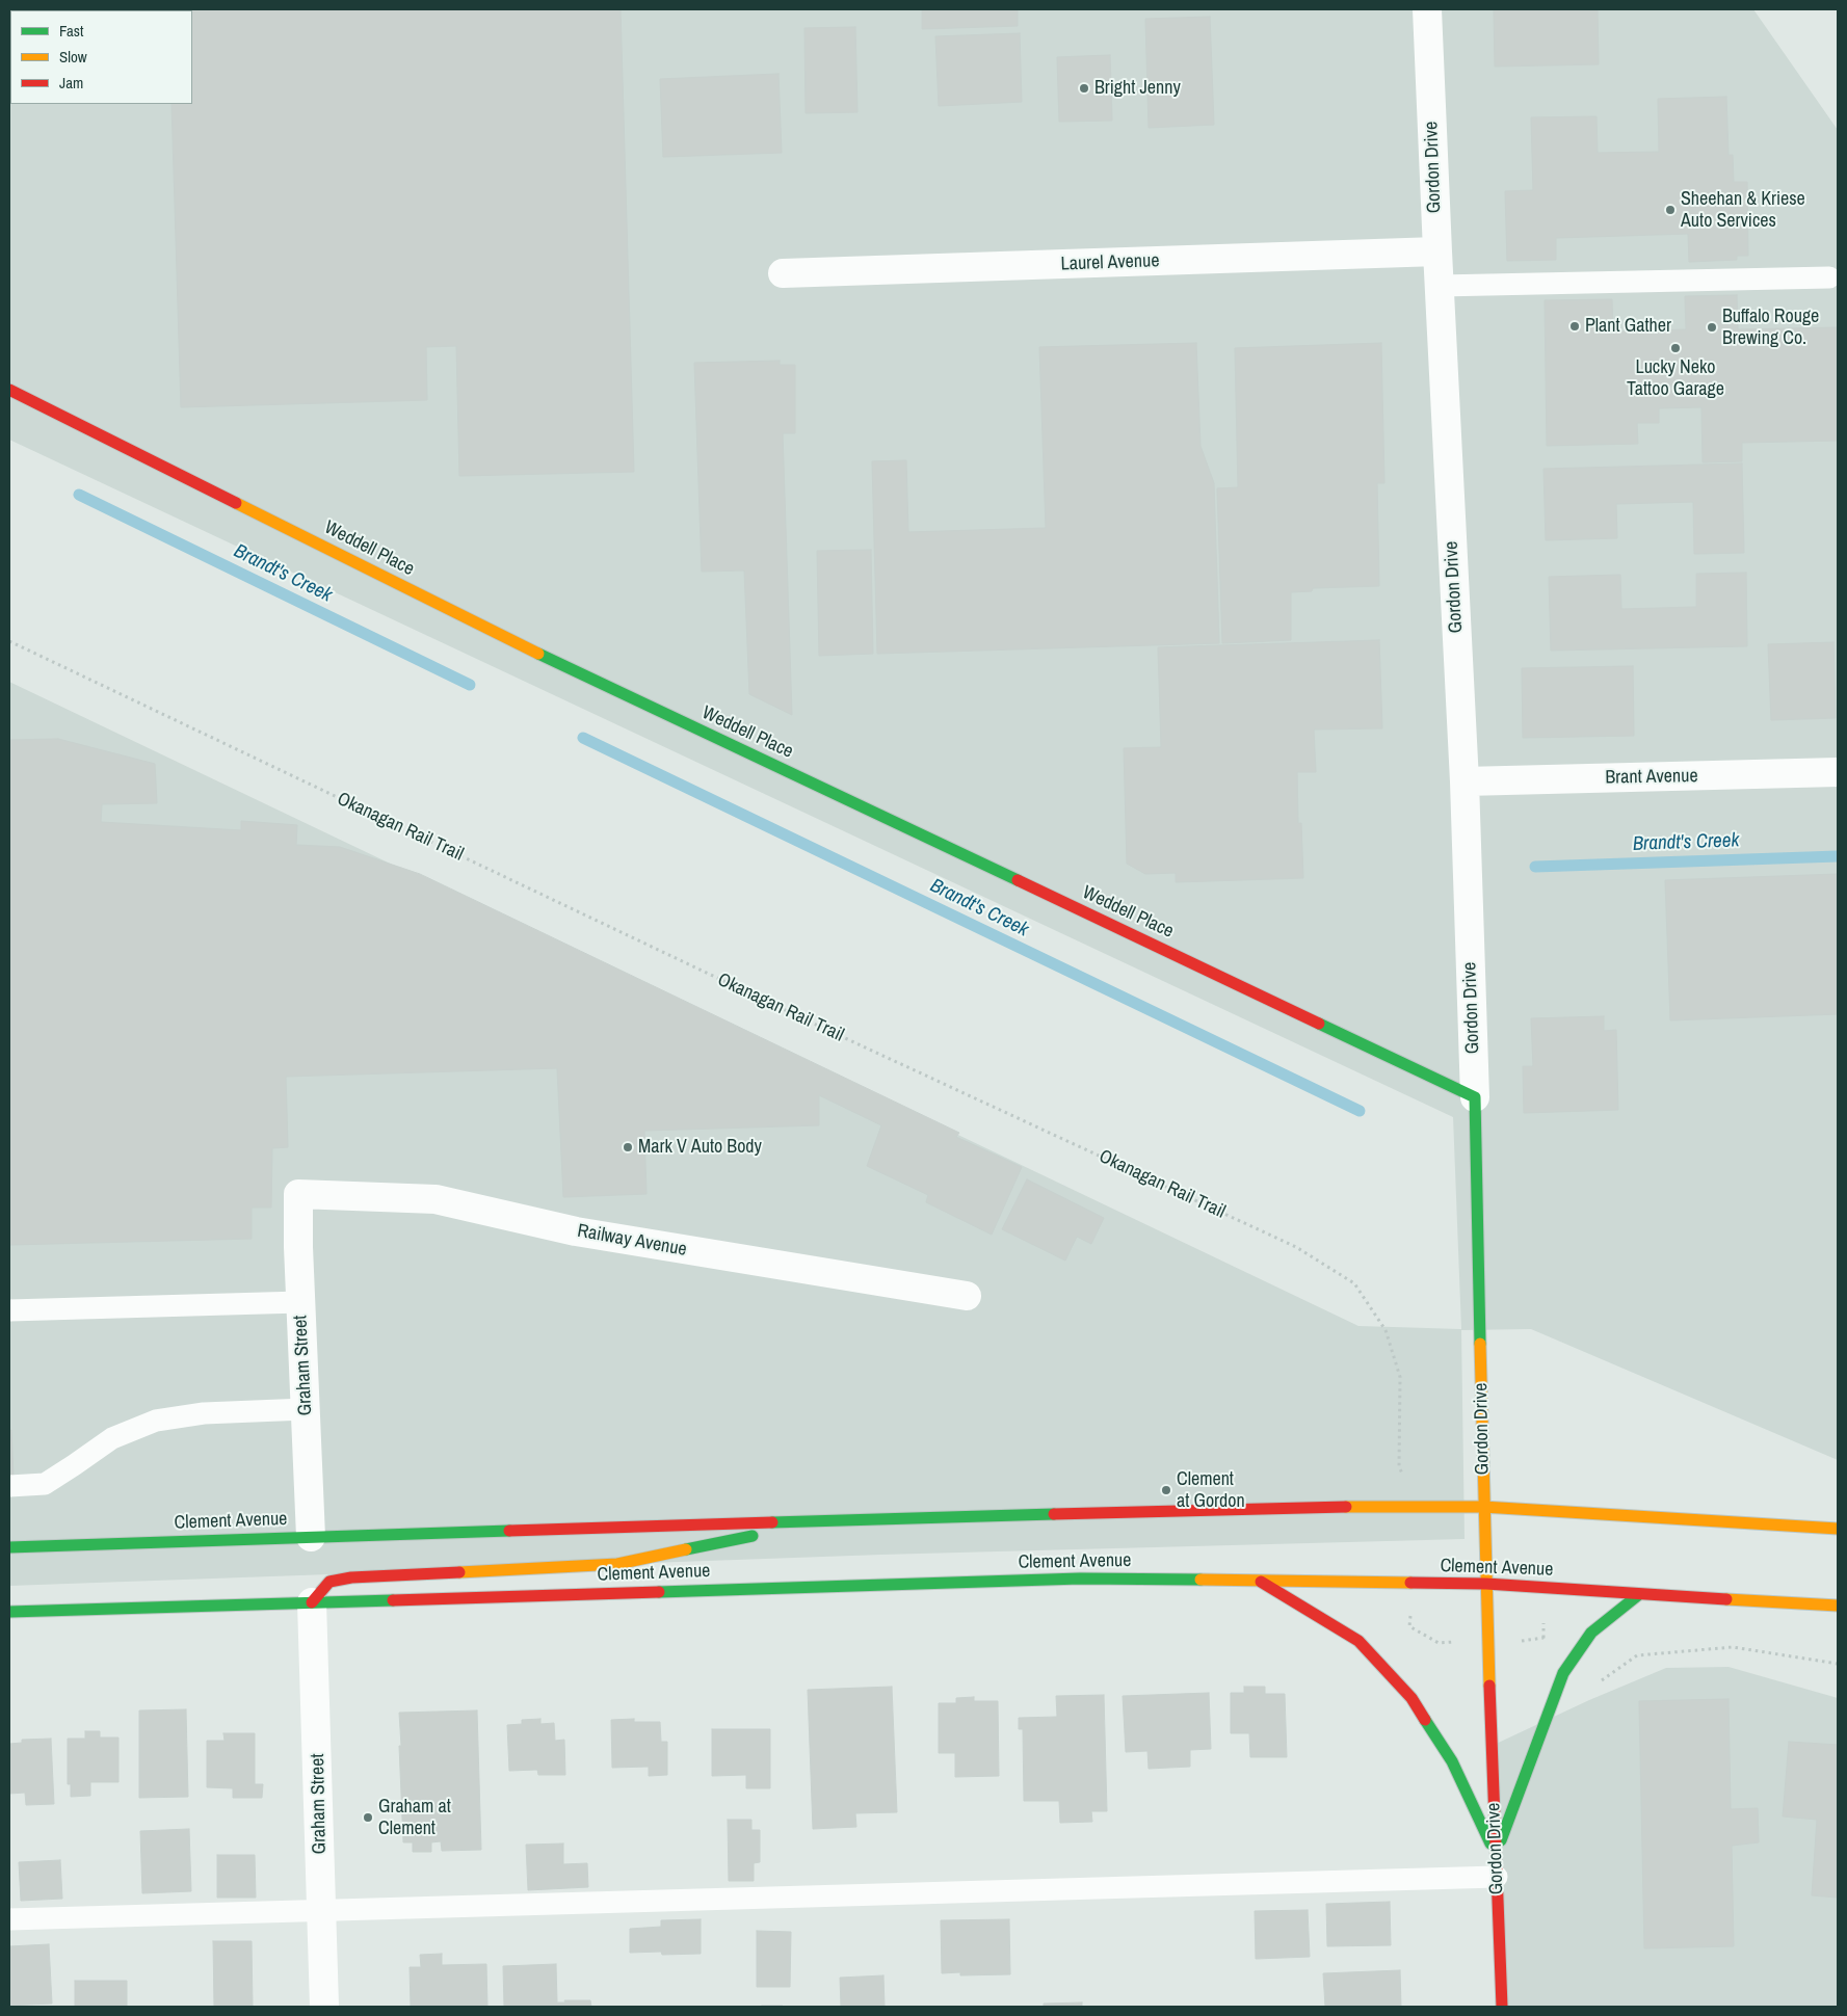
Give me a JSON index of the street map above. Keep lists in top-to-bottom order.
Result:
{
  "streets": {
    "main road": ["Gordon Drive", "Weddell Place", "Clement Avenue"],
    "street": [
      "Laurel Avenue",
      "Brant Avenue",
      "Railway Avenue",
      "Graham Street"
    ],
    "path": ["Okanagan Rail Trail"]
  },
  "crossings": [
    ["Gordon Drive", "Laurel Avenue"],
    ["Gordon Drive", "Weddell Place"],
    ["Gordon Drive", "Brant Avenue"],
    ["Gordon Drive", "Clement Avenue"],
    ["Railway Avenue", "Graham Street"],
    ["Graham Street", "Clement Avenue"]
  ],
  "water": ["Brandt's Creek"],
  "places": [
    "Bright Jenny",
    "Sheehan & Kriese Auto Services",
    "Plant Gather",
    "Buffalo Rouge Brewing Co.",
    "Lucky Neko Tattoo Garage",
    "Mark V Auto Body",
    "Clement at Gordon",
    "Graham at Clement"
  ],
  "legend": ["Fast", "Slow", "Jam"]
}
